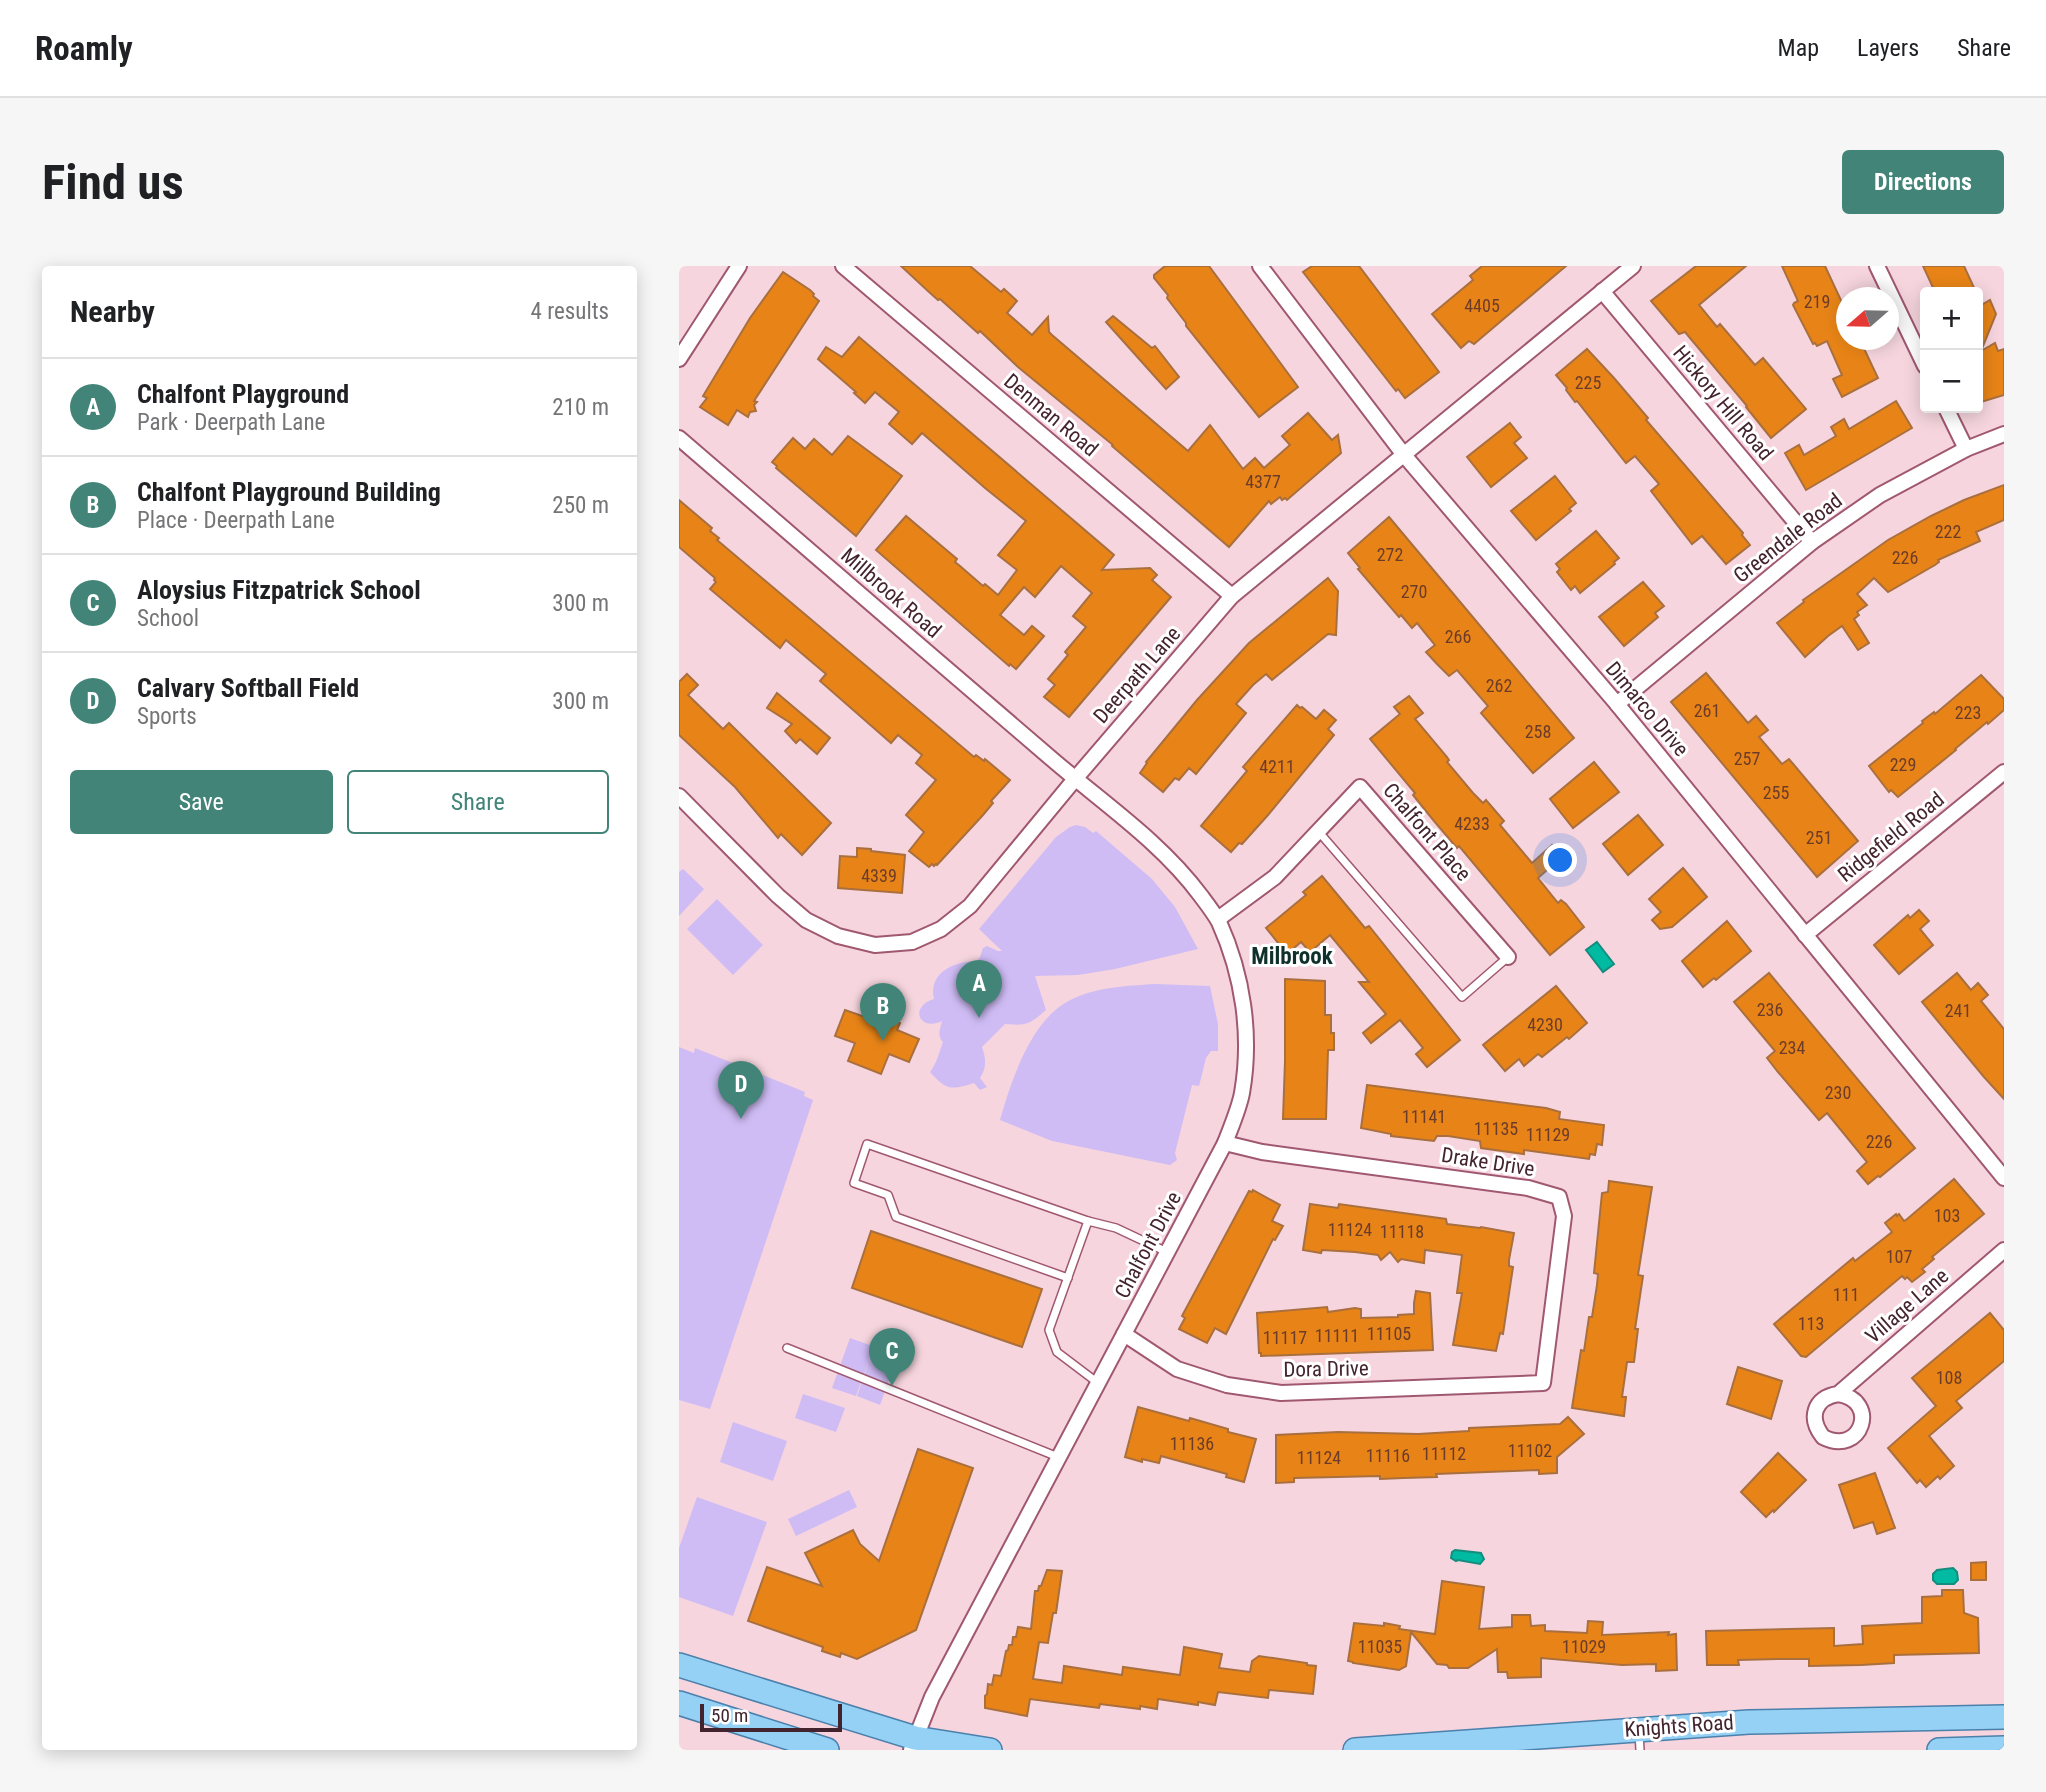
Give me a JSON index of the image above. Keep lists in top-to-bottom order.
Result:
{
  "streets": {
    "main road": ["Knights Road"],
    "street": [
      "Hickory Hill Road",
      "Denman Road",
      "Greendale Road",
      "Millbrook Road",
      "Deerpath Lane",
      "Dimarco Drive",
      "Chalfont Place",
      "Ridgefield Road",
      "Drake Drive",
      "Chalfont Drive",
      "Village Lane",
      "Dora Drive"
    ]
  },
  "crossings": [
    ["Hickory Hill Road", "Greendale Road"],
    ["Hickory Hill Road", "Deerpath Lane"],
    ["Denman Road", "Deerpath Lane"],
    ["Greendale Road", "Dimarco Drive"],
    ["Millbrook Road", "Deerpath Lane"],
    ["Millbrook Road", "Chalfont Drive"],
    ["Deerpath Lane", "Dimarco Drive"],
    ["Deerpath Lane", "Chalfont Drive"],
    ["Dimarco Drive", "Ridgefield Road"],
    ["Chalfont Place", "Chalfont Drive"],
    ["Drake Drive", "Chalfont Drive"],
    ["Drake Drive", "Dora Drive"],
    ["Chalfont Drive", "Dora Drive"]
  ],
  "districts": ["Milbrook"],
  "house_numbers": [
    "219",
    "4405",
    "225",
    "4377",
    "222",
    "272",
    "226",
    "270",
    "266",
    "262",
    "261",
    "223",
    "258",
    "257",
    "229",
    "4211",
    "255",
    "4233",
    "251",
    "4339",
    "236",
    "241",
    "4230",
    "234",
    "230",
    "11141",
    "11135",
    "11129",
    "226",
    "103",
    "11124",
    "11118",
    "107",
    "111",
    "113",
    "11105",
    "11111",
    "11117",
    "108",
    "11136",
    "11102",
    "11112",
    "11116",
    "11124",
    "11035",
    "11029"
  ],
  "scale_bar": "50 m",
  "north": "left",
  "page": {
    "header": "Roamly",
    "nav": ["Map", "Layers", "Share"],
    "buttons": [
      "Directions",
      ["Save", "Share"]
    ],
    "title": "Find us",
    "heading": ["Nearby", "4 results"],
    "map_buttons": ["+", "−"],
    "list": [
      {
        "mark": "A",
        "name": "Chalfont Playground",
        "note": "Park · Deerpath Lane",
        "value": "210 m"
      },
      {
        "mark": "B",
        "name": "Chalfont Playground Building",
        "note": "Place · Deerpath Lane",
        "value": "250 m"
      },
      {
        "mark": "C",
        "name": "Aloysius Fitzpatrick School",
        "note": "School",
        "value": "300 m"
      },
      {
        "mark": "D",
        "name": "Calvary Softball Field",
        "note": "Sports",
        "value": "300 m"
      }
    ],
    "pins": [
      "A",
      "B",
      "D",
      "C"
    ],
    "scale": "50 m"
  }
}
